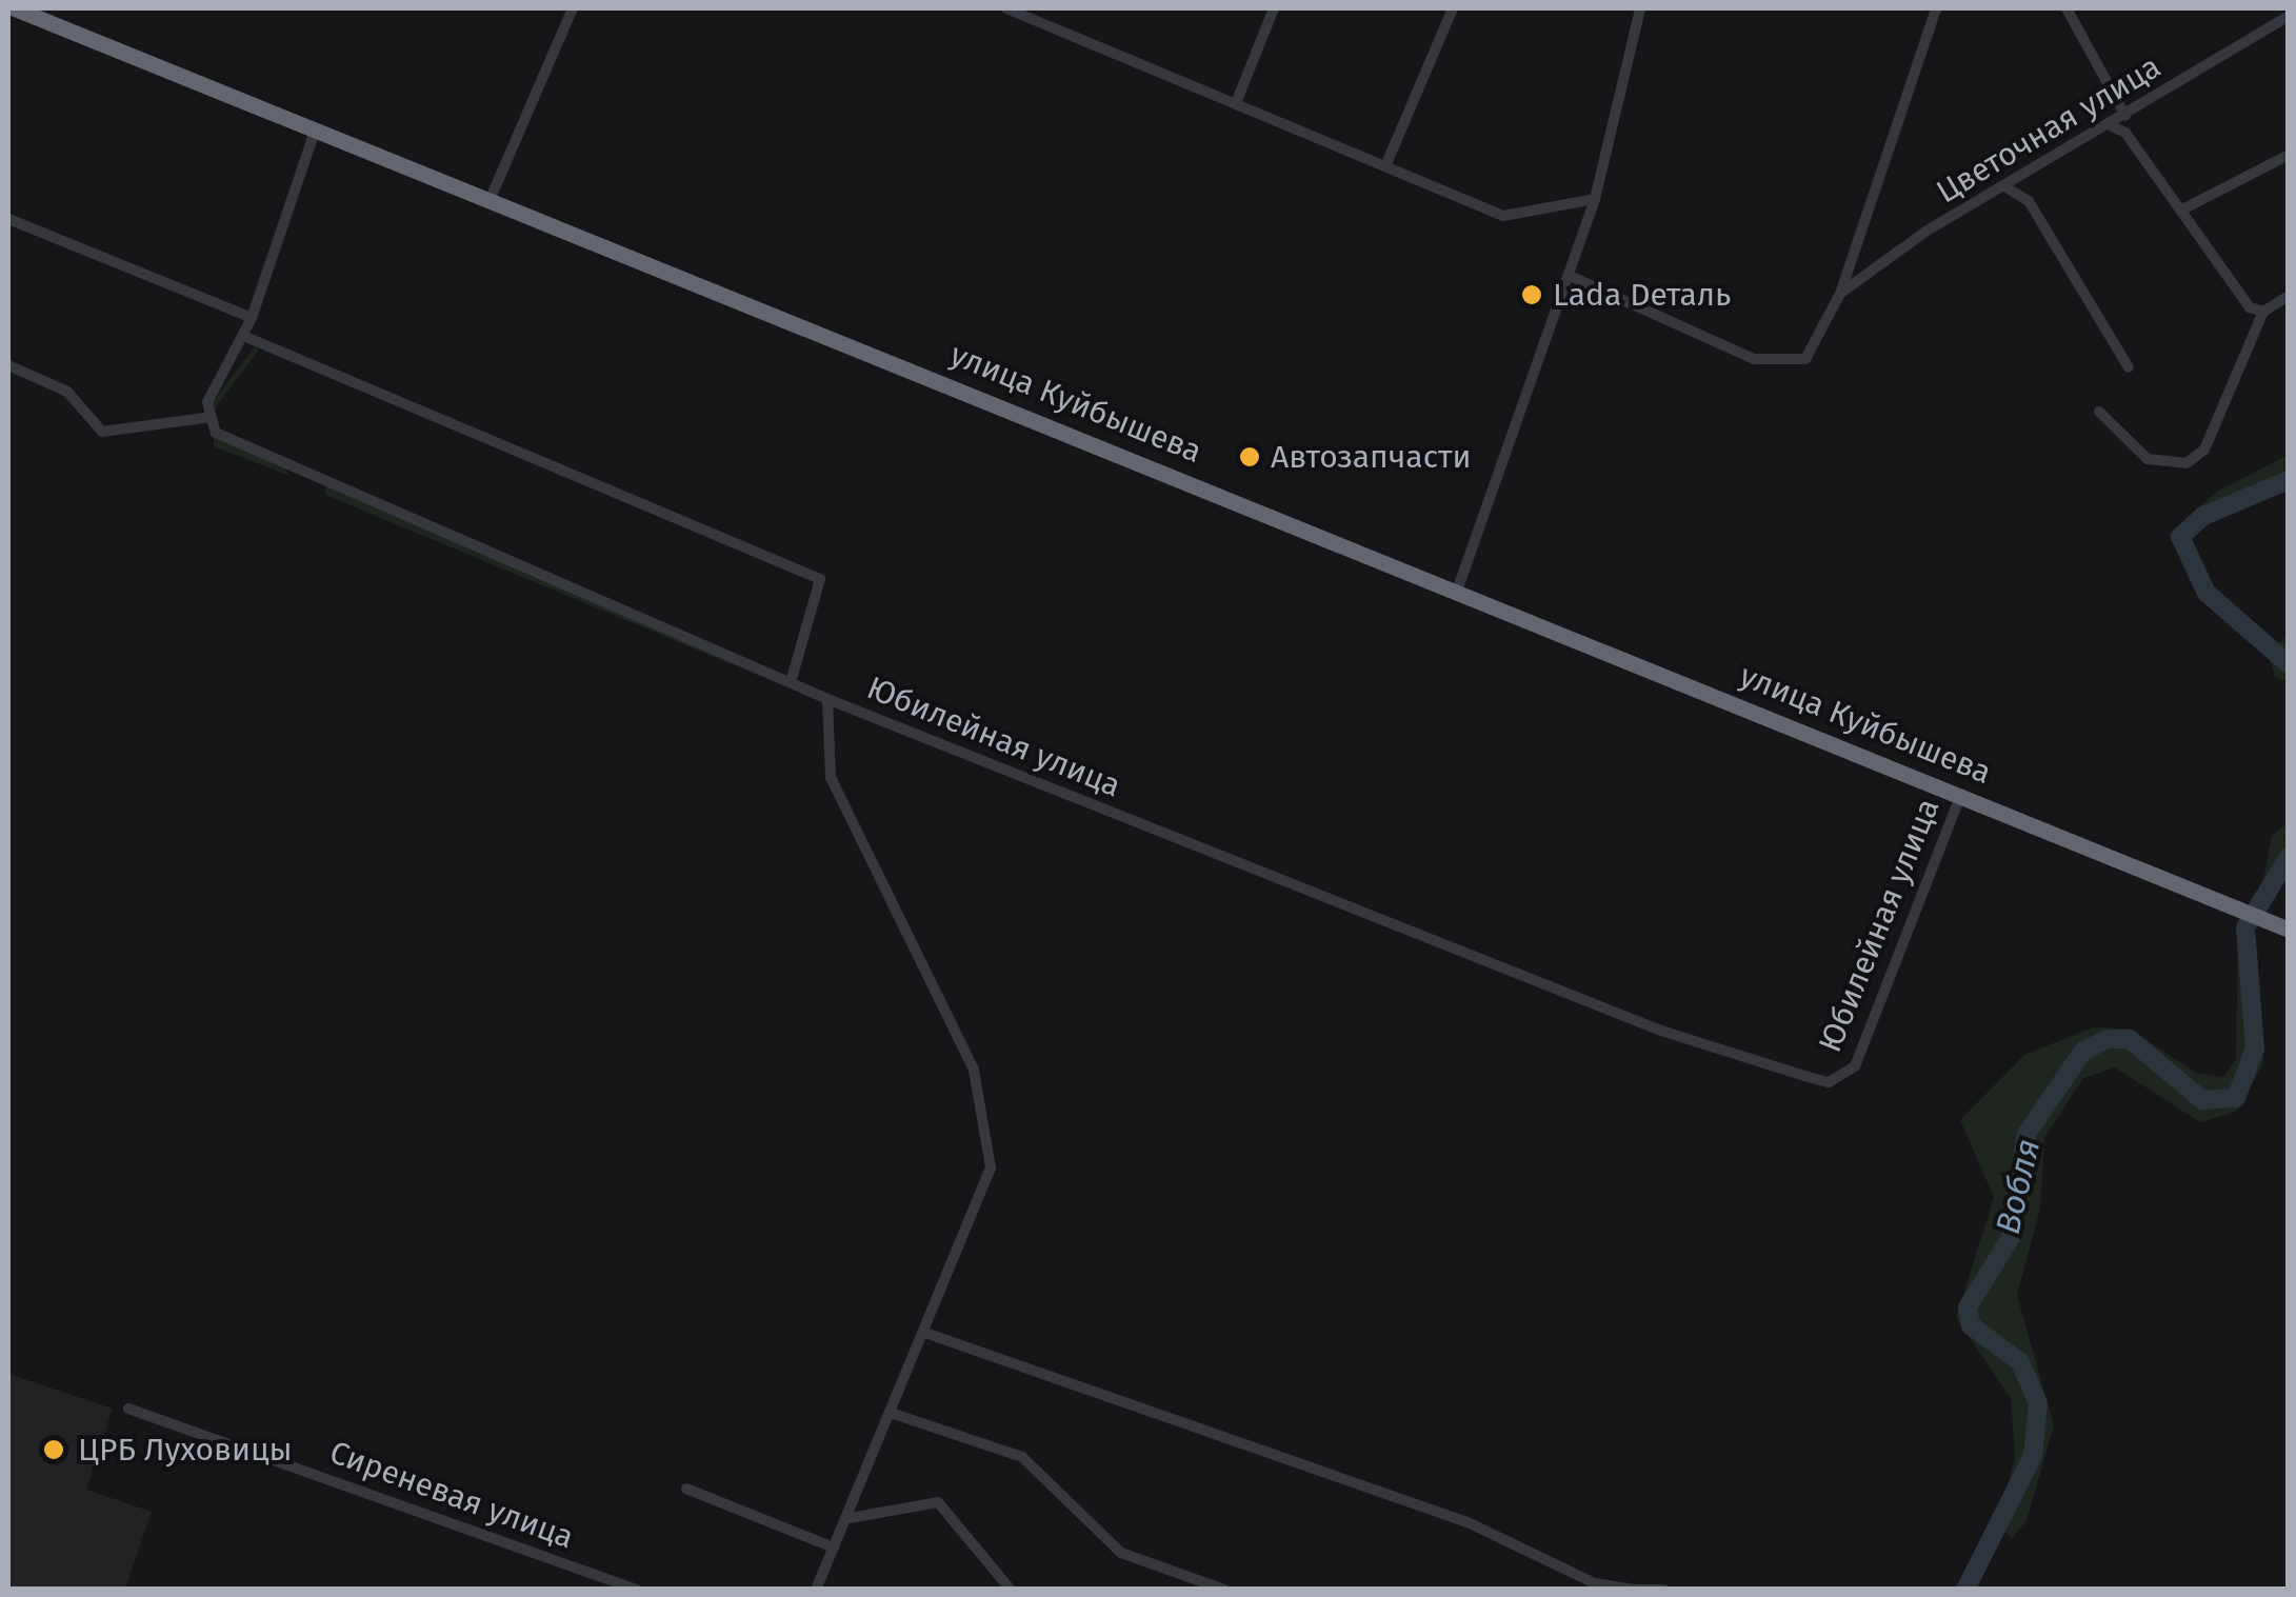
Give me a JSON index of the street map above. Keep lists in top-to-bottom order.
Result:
{
  "streets": {
    "highway": ["улица Куйбышева"],
    "street": ["Цветочная улица", "Юбилейная улица", "Сиреневая улица"]
  },
  "crossings": [
    ["улица Куйбышева", "Юбилейная улица"]
  ],
  "water": ["Вобля"],
  "places": ["Lada Dеталь", "Автозапчасти", "ЦРБ Луховицы"]
}
